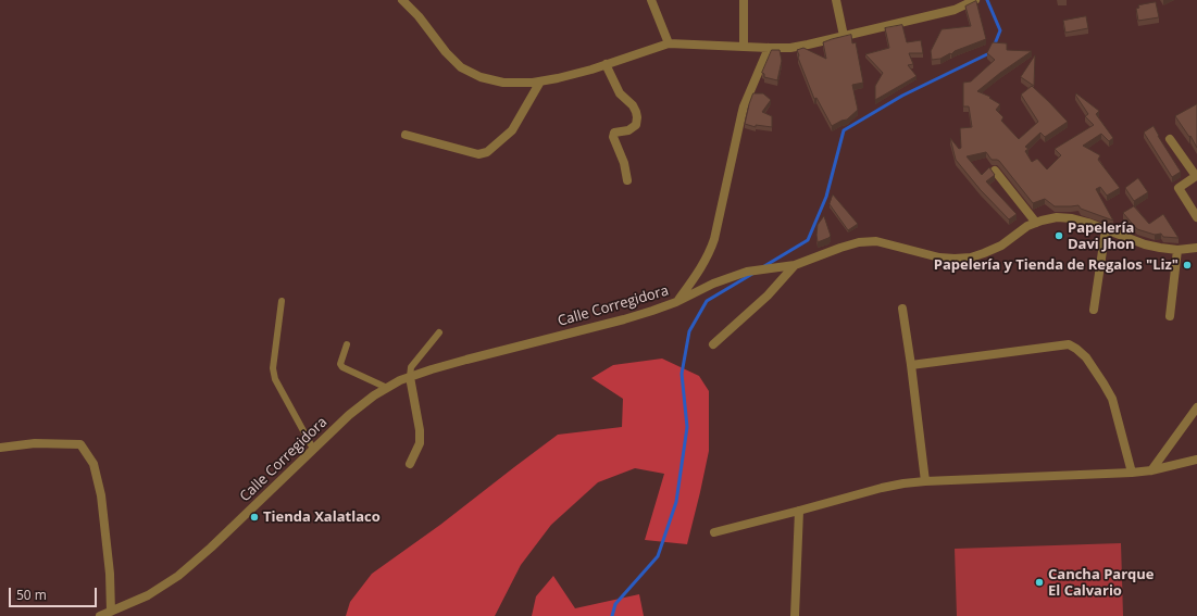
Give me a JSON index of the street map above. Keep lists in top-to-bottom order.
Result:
{
  "streets": {
    "street": ["Calle Corregidora"]
  },
  "places": [
    "Papelería Davi Jhon",
    "Papelería y Tienda de Regalos \"Liz\"",
    "Tienda Xalatlaco",
    "Cancha Parque El Calvario"
  ],
  "scale_bar": "50 m"
}
